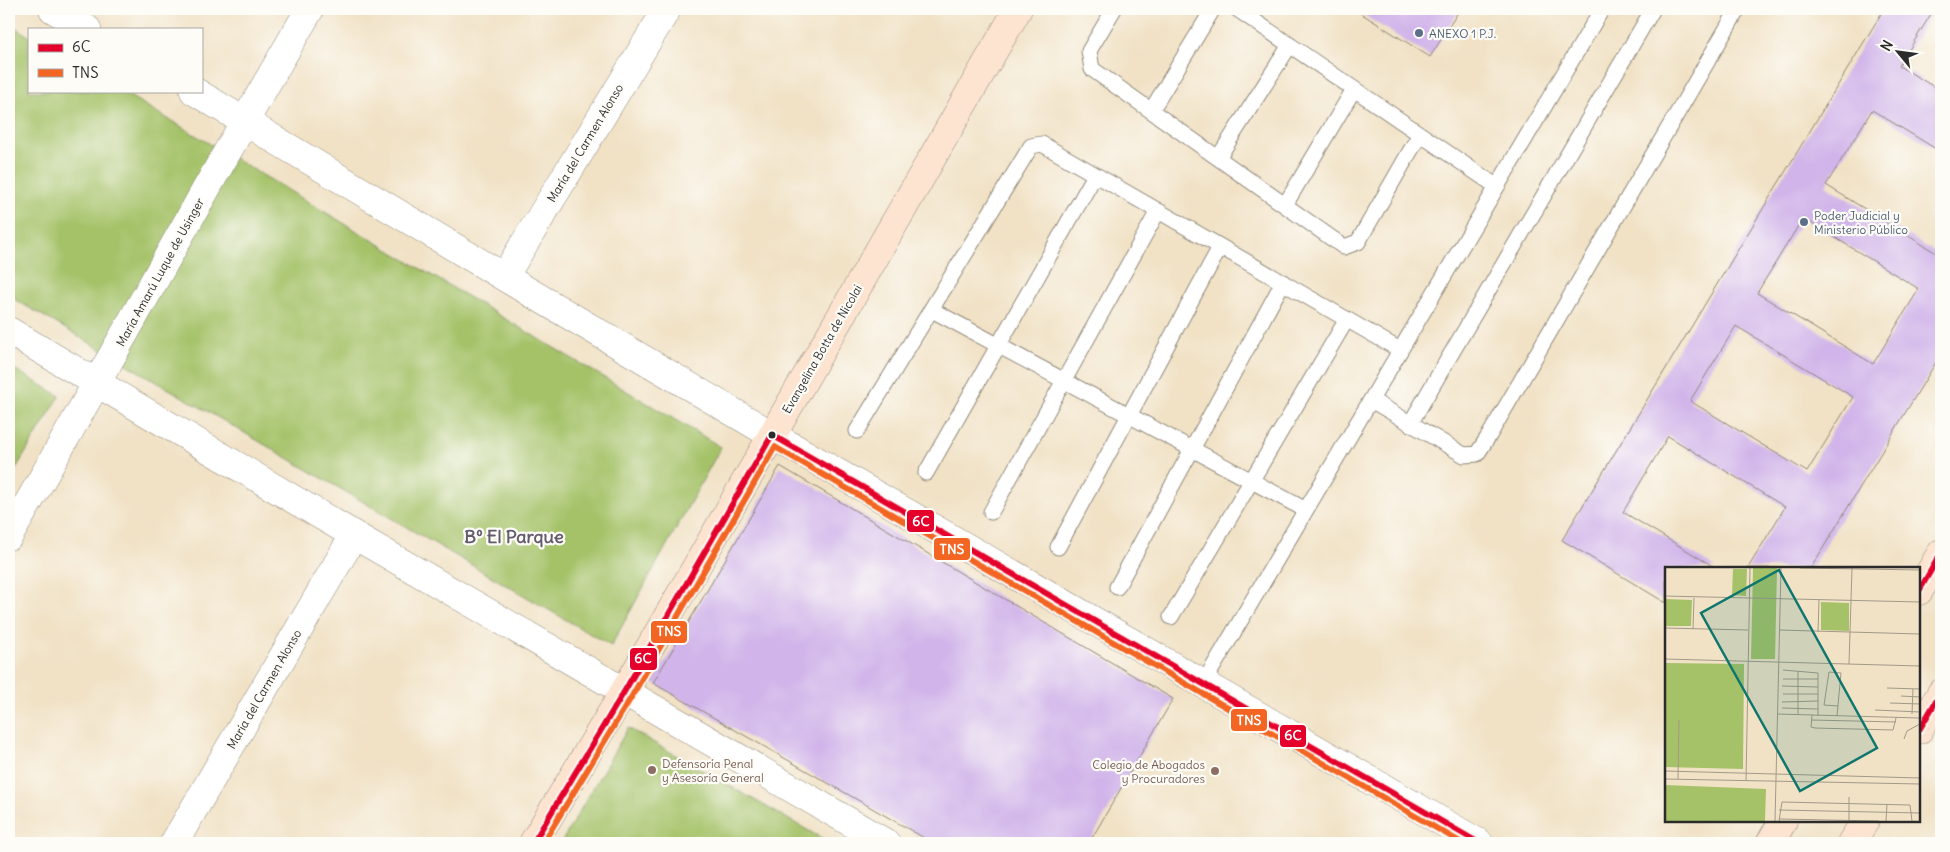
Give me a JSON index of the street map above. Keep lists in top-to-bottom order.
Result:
{
  "streets": {
    "street": ["María del Carmen Alonso", "María Amarú Luque de Usinger", "Evangelina Botta de Nicolai"]
  },
  "districts": ["Bº El Parque"],
  "places": [
    "ANEXO 1 P.J.",
    "Poder Judicial y Ministerio Público",
    "Defensoría Penal y Asesoría General",
    "Colegio de Abogados y Procuradores"
  ],
  "lines": ["transit line 6C", "transit line TNS"],
  "legend": ["6C", "TNS"],
  "north": "top left"
}
